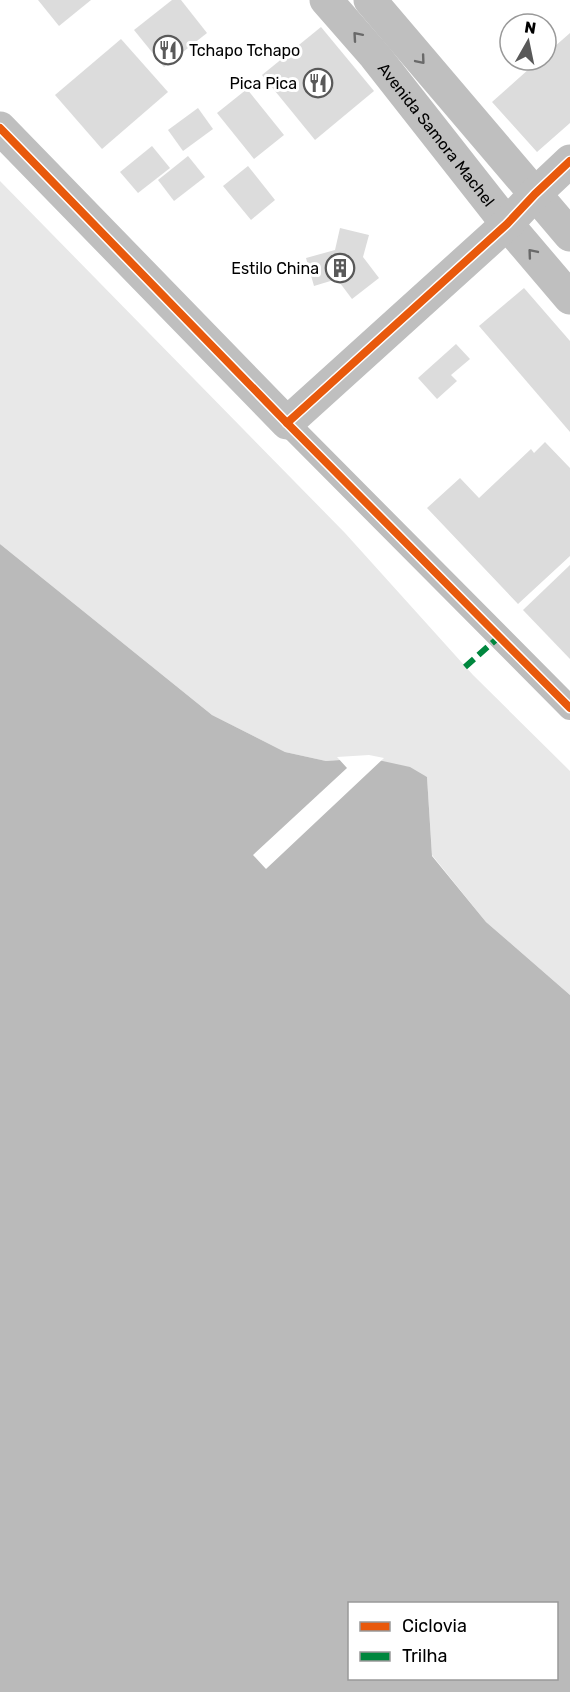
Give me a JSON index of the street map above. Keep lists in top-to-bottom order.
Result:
{
  "streets": {
    "street": ["Avenida Samora Machel"]
  },
  "places": {
    "restaurant": ["Tchapo Tchapo", "Pica Pica"],
    "building": ["Estilo China"]
  },
  "legend": ["Ciclovia", "Trilha"],
  "north": "top"
}
